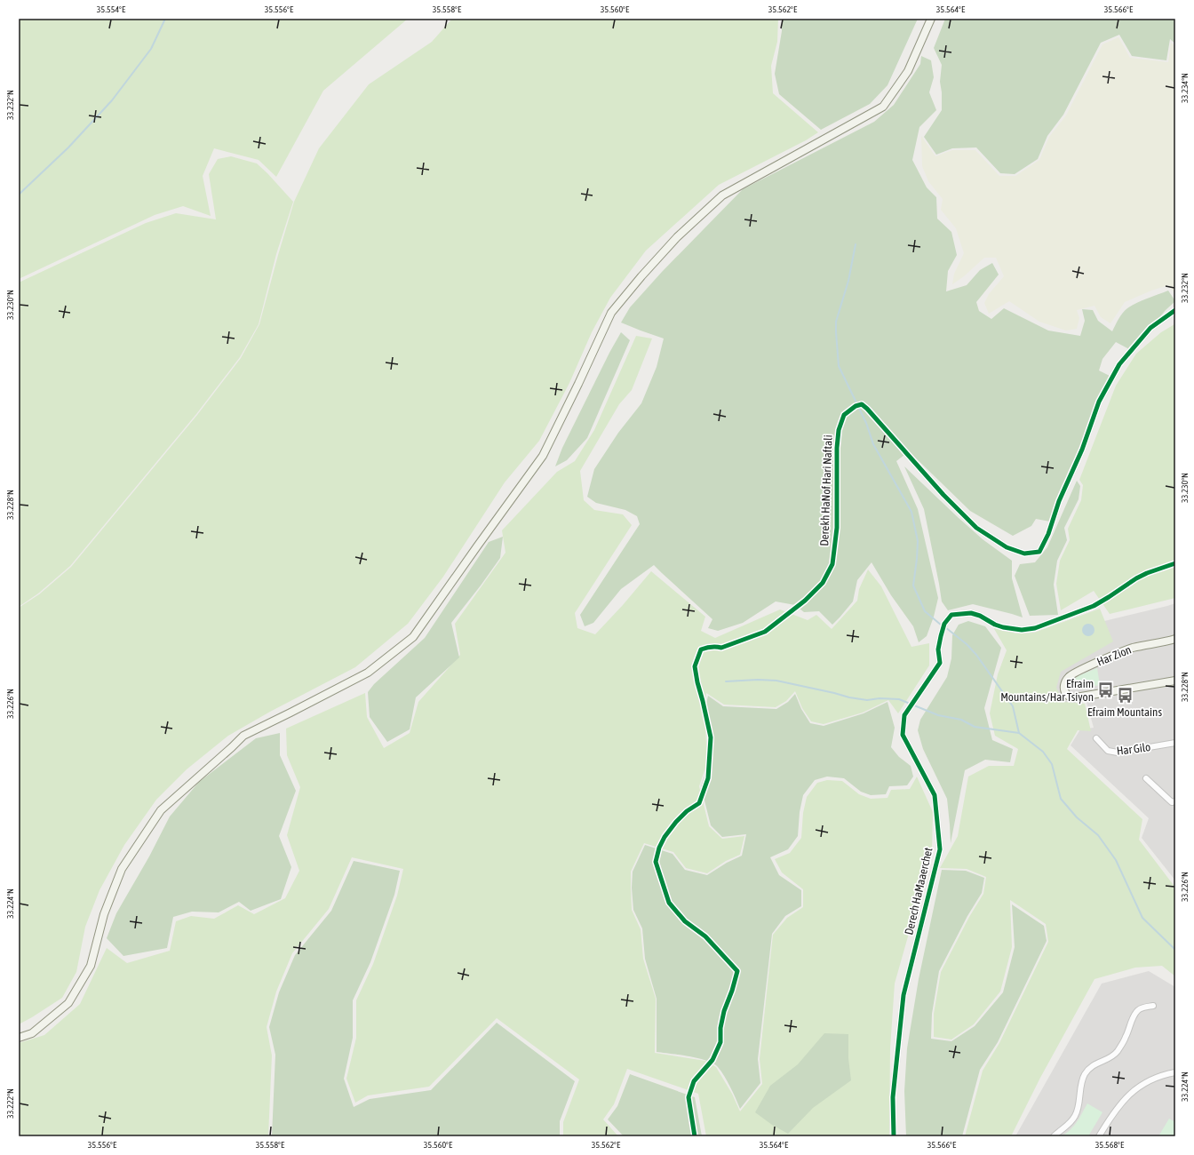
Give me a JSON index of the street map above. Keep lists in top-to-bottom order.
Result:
{
  "streets": {
    "main road": ["Har Zion"],
    "street": ["Derekh HaNof Hari Naftali", "Har Gilo", "Derech HaMaaerchet"]
  },
  "places": {
    "bus stop": ["Efraim Mountains/Har Tsiyon", "Efraim Mountains"]
  },
  "coordinates": [
    "35.554°E",
    "35.556°E",
    "35.558°E",
    "35.560°E",
    "35.562°E",
    "35.564°E",
    "35.566°E",
    "33.234°N",
    "33.232°N",
    "33.230°N",
    "33.228°N",
    "33.226°N",
    "33.224°N",
    "33.222°N",
    "35.568°E"
  ]
}
